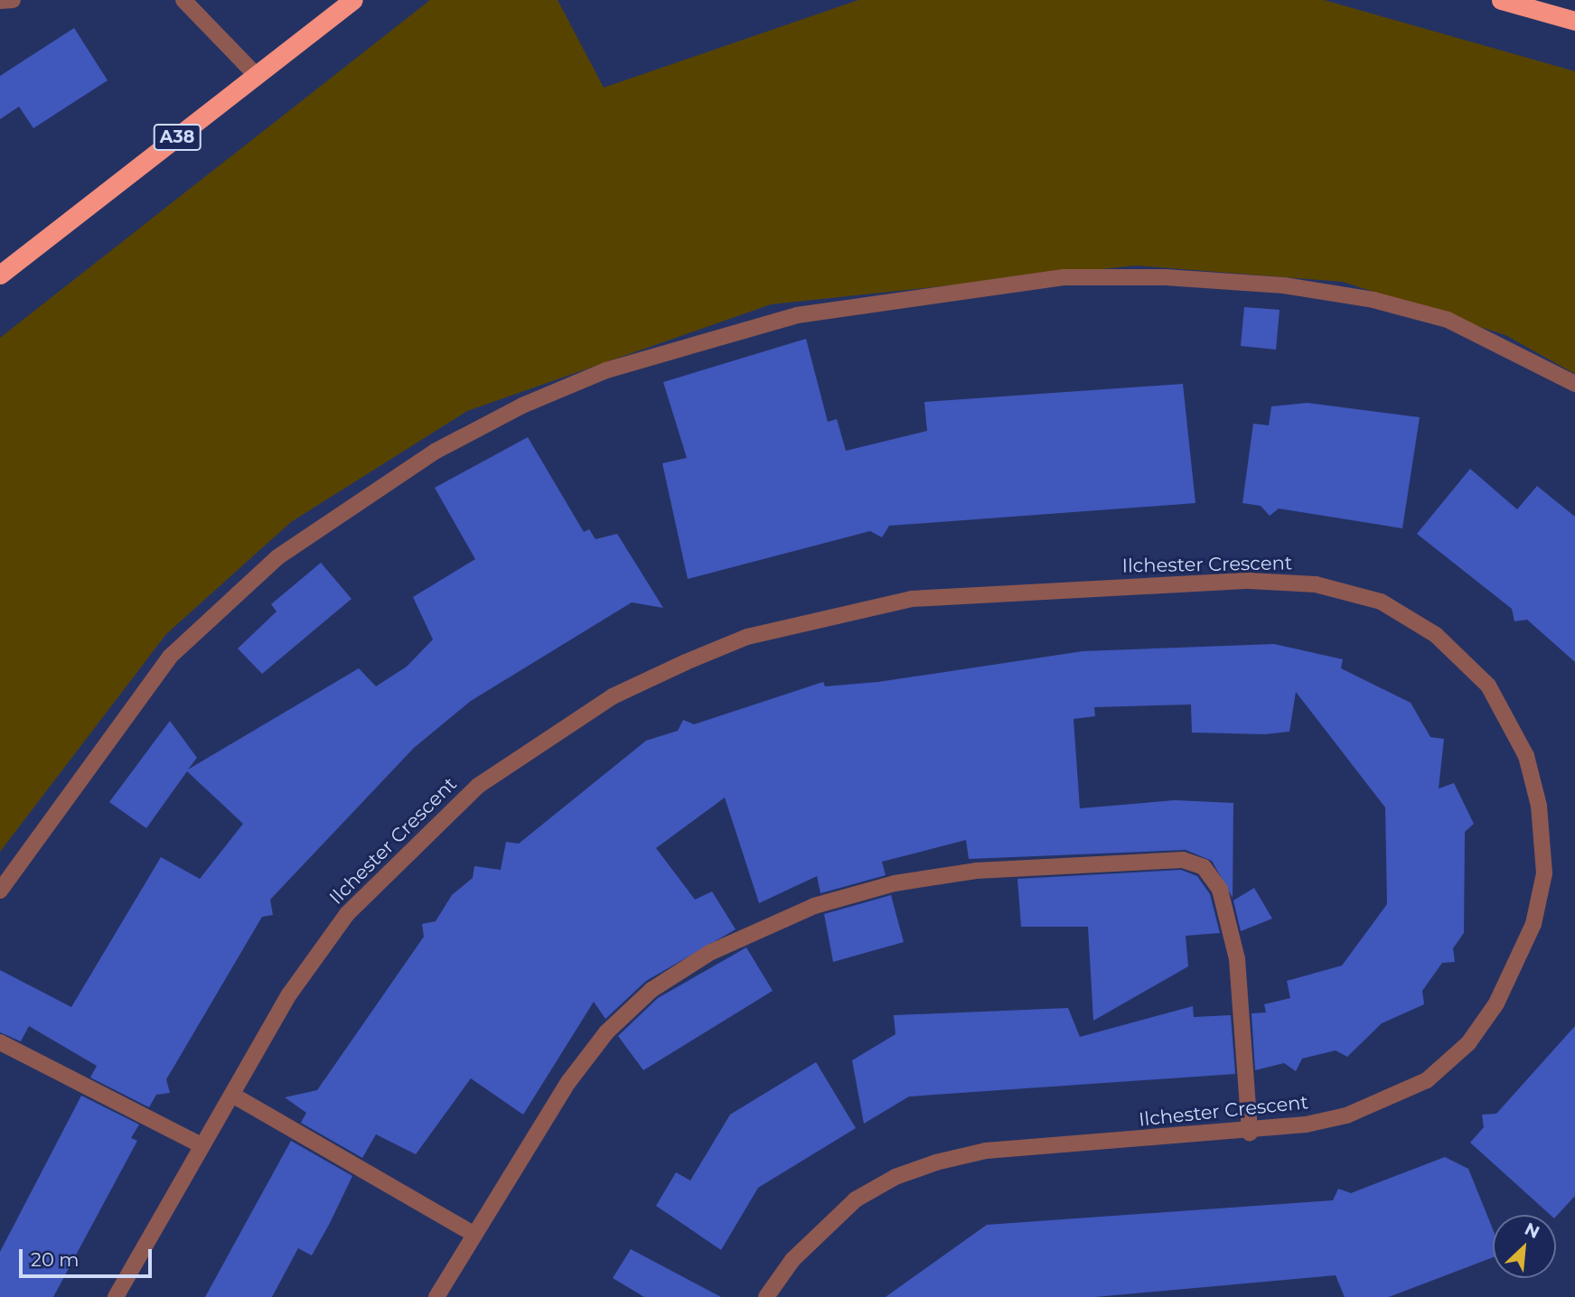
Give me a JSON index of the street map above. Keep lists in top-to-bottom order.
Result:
{
  "streets": {
    "highway": ["A38"],
    "street": ["Ilchester Crescent"]
  },
  "scale_bar": "20 m",
  "north": "top right"
}
